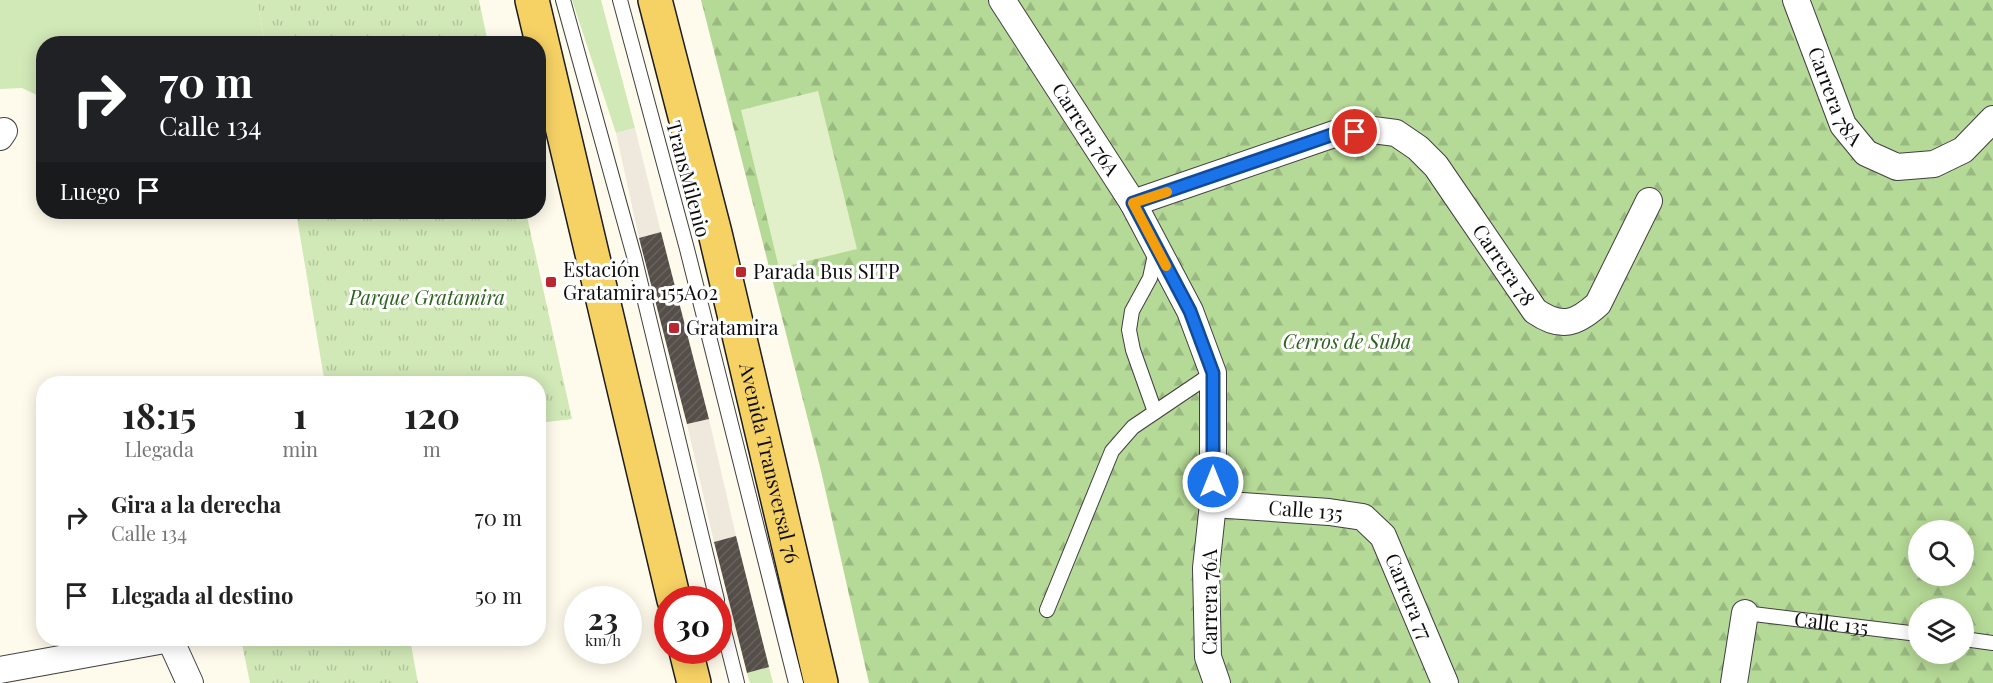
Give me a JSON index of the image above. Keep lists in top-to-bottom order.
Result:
{
  "streets": {
    "main road": ["Avenida Transversal 76"],
    "street": [
      "Carrera 78A",
      "Carrera 76A",
      "Carrera 78",
      "Calle 135",
      "Carrera 77"
    ],
    "lane": ["TransMilenio"]
  },
  "crossings": [
    ["Carrera 76A", "Carrera 78"],
    ["Carrera 76A", "Calle 135"],
    ["Calle 135", "Carrera 77"]
  ],
  "parks": ["Parque Gratamira", "Cerros de Suba"],
  "places": {
    "transit": ["Parada Bus SITP", "Estación Gratamira 155A02", "Gratamira"]
  },
  "page": {
    "turn": ["70 m", "Calle 134"],
    "then": "Luego",
    "eta": [
      "18:15",
      "Llegada",
      "1",
      "min",
      "120",
      "m"
    ],
    "list": [
      {
        "name": "Gira a la derecha",
        "note": "Calle 134",
        "value": "70 m"
      },
      {
        "name": "Llegada al destino",
        "value": "50 m"
      }
    ],
    "speed": "23 km/h",
    "limit": "30"
  }
}
